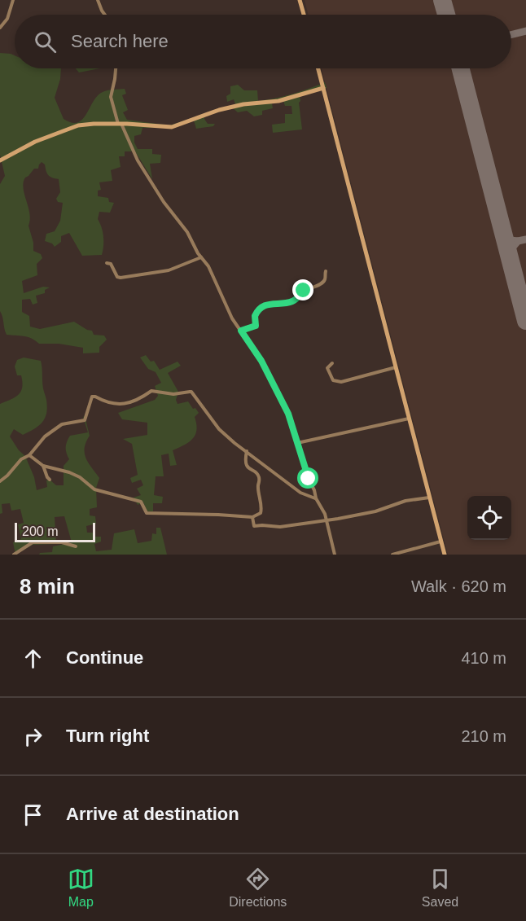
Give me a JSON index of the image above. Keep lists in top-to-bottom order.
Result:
{
  "scale_bar": "200 m",
  "page": {
    "search": "Search here",
    "scale": "200 m",
    "heading": ["8 min", "Walk · 620 m"],
    "list": [
      ["Continue", "410 m"],
      ["Turn right", "210 m"],
      "Arrive at destination"
    ],
    "nav": ["Map", "Directions", "Saved"]
  }
}
